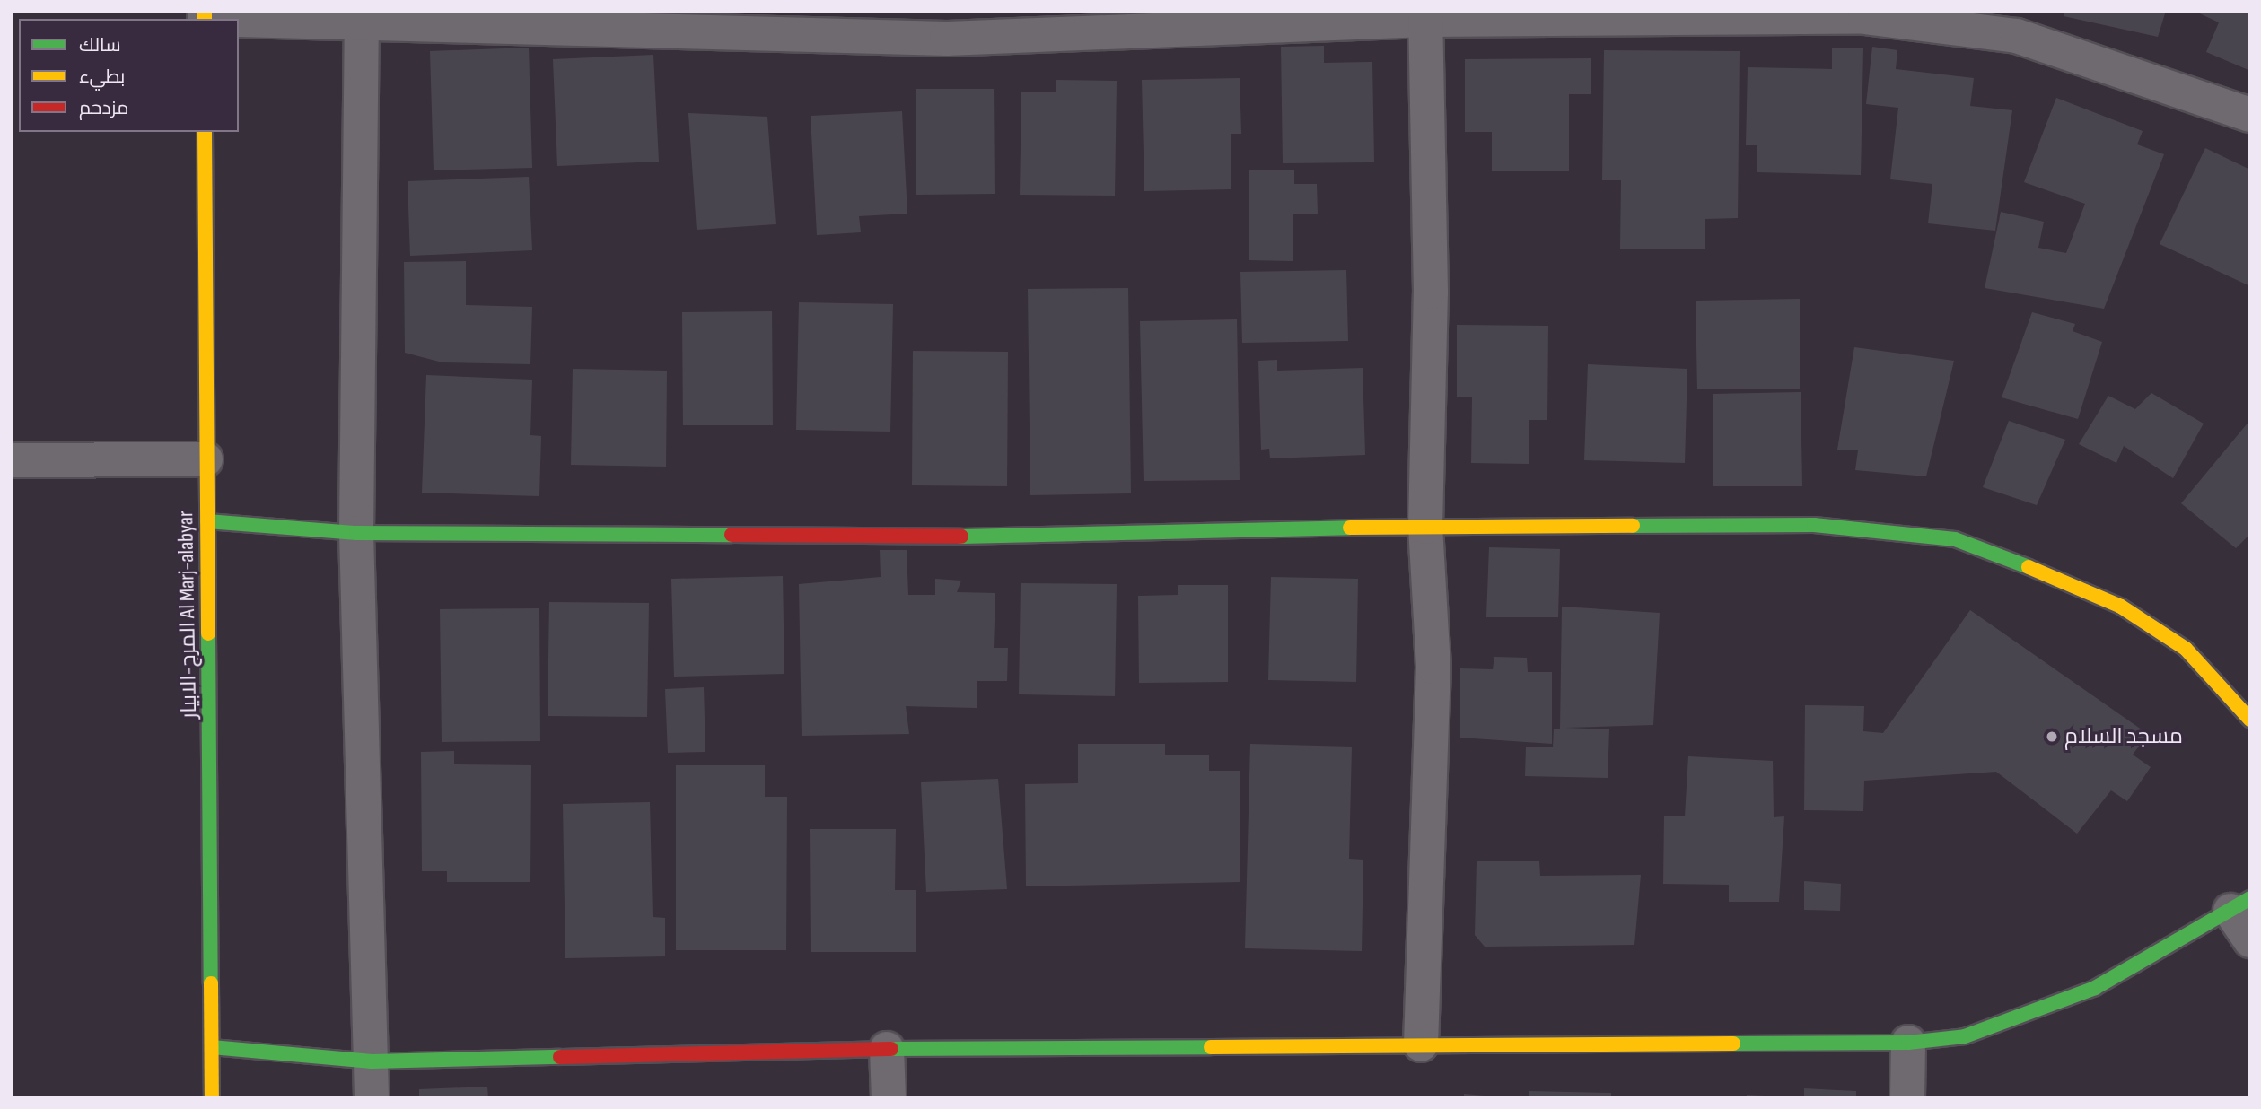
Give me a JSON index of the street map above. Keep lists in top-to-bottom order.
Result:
{
  "streets": {
    "main road": ["المرج-الابيار Al Marj-alabyar"]
  },
  "places": ["مسجد السلام"],
  "legend": ["سالك", "بطيء", "مزدحم"]
}
